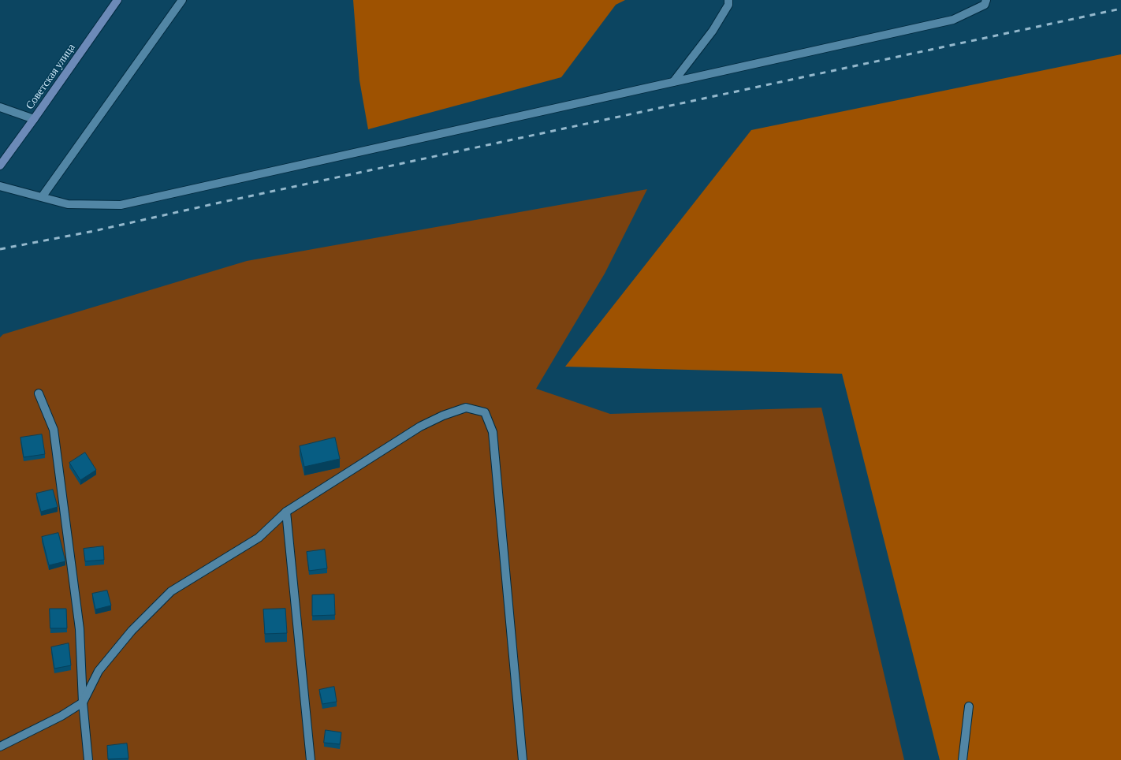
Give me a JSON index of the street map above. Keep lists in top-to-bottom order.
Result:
{
  "streets": {
    "main road": ["Советская улица"]
  }
}
